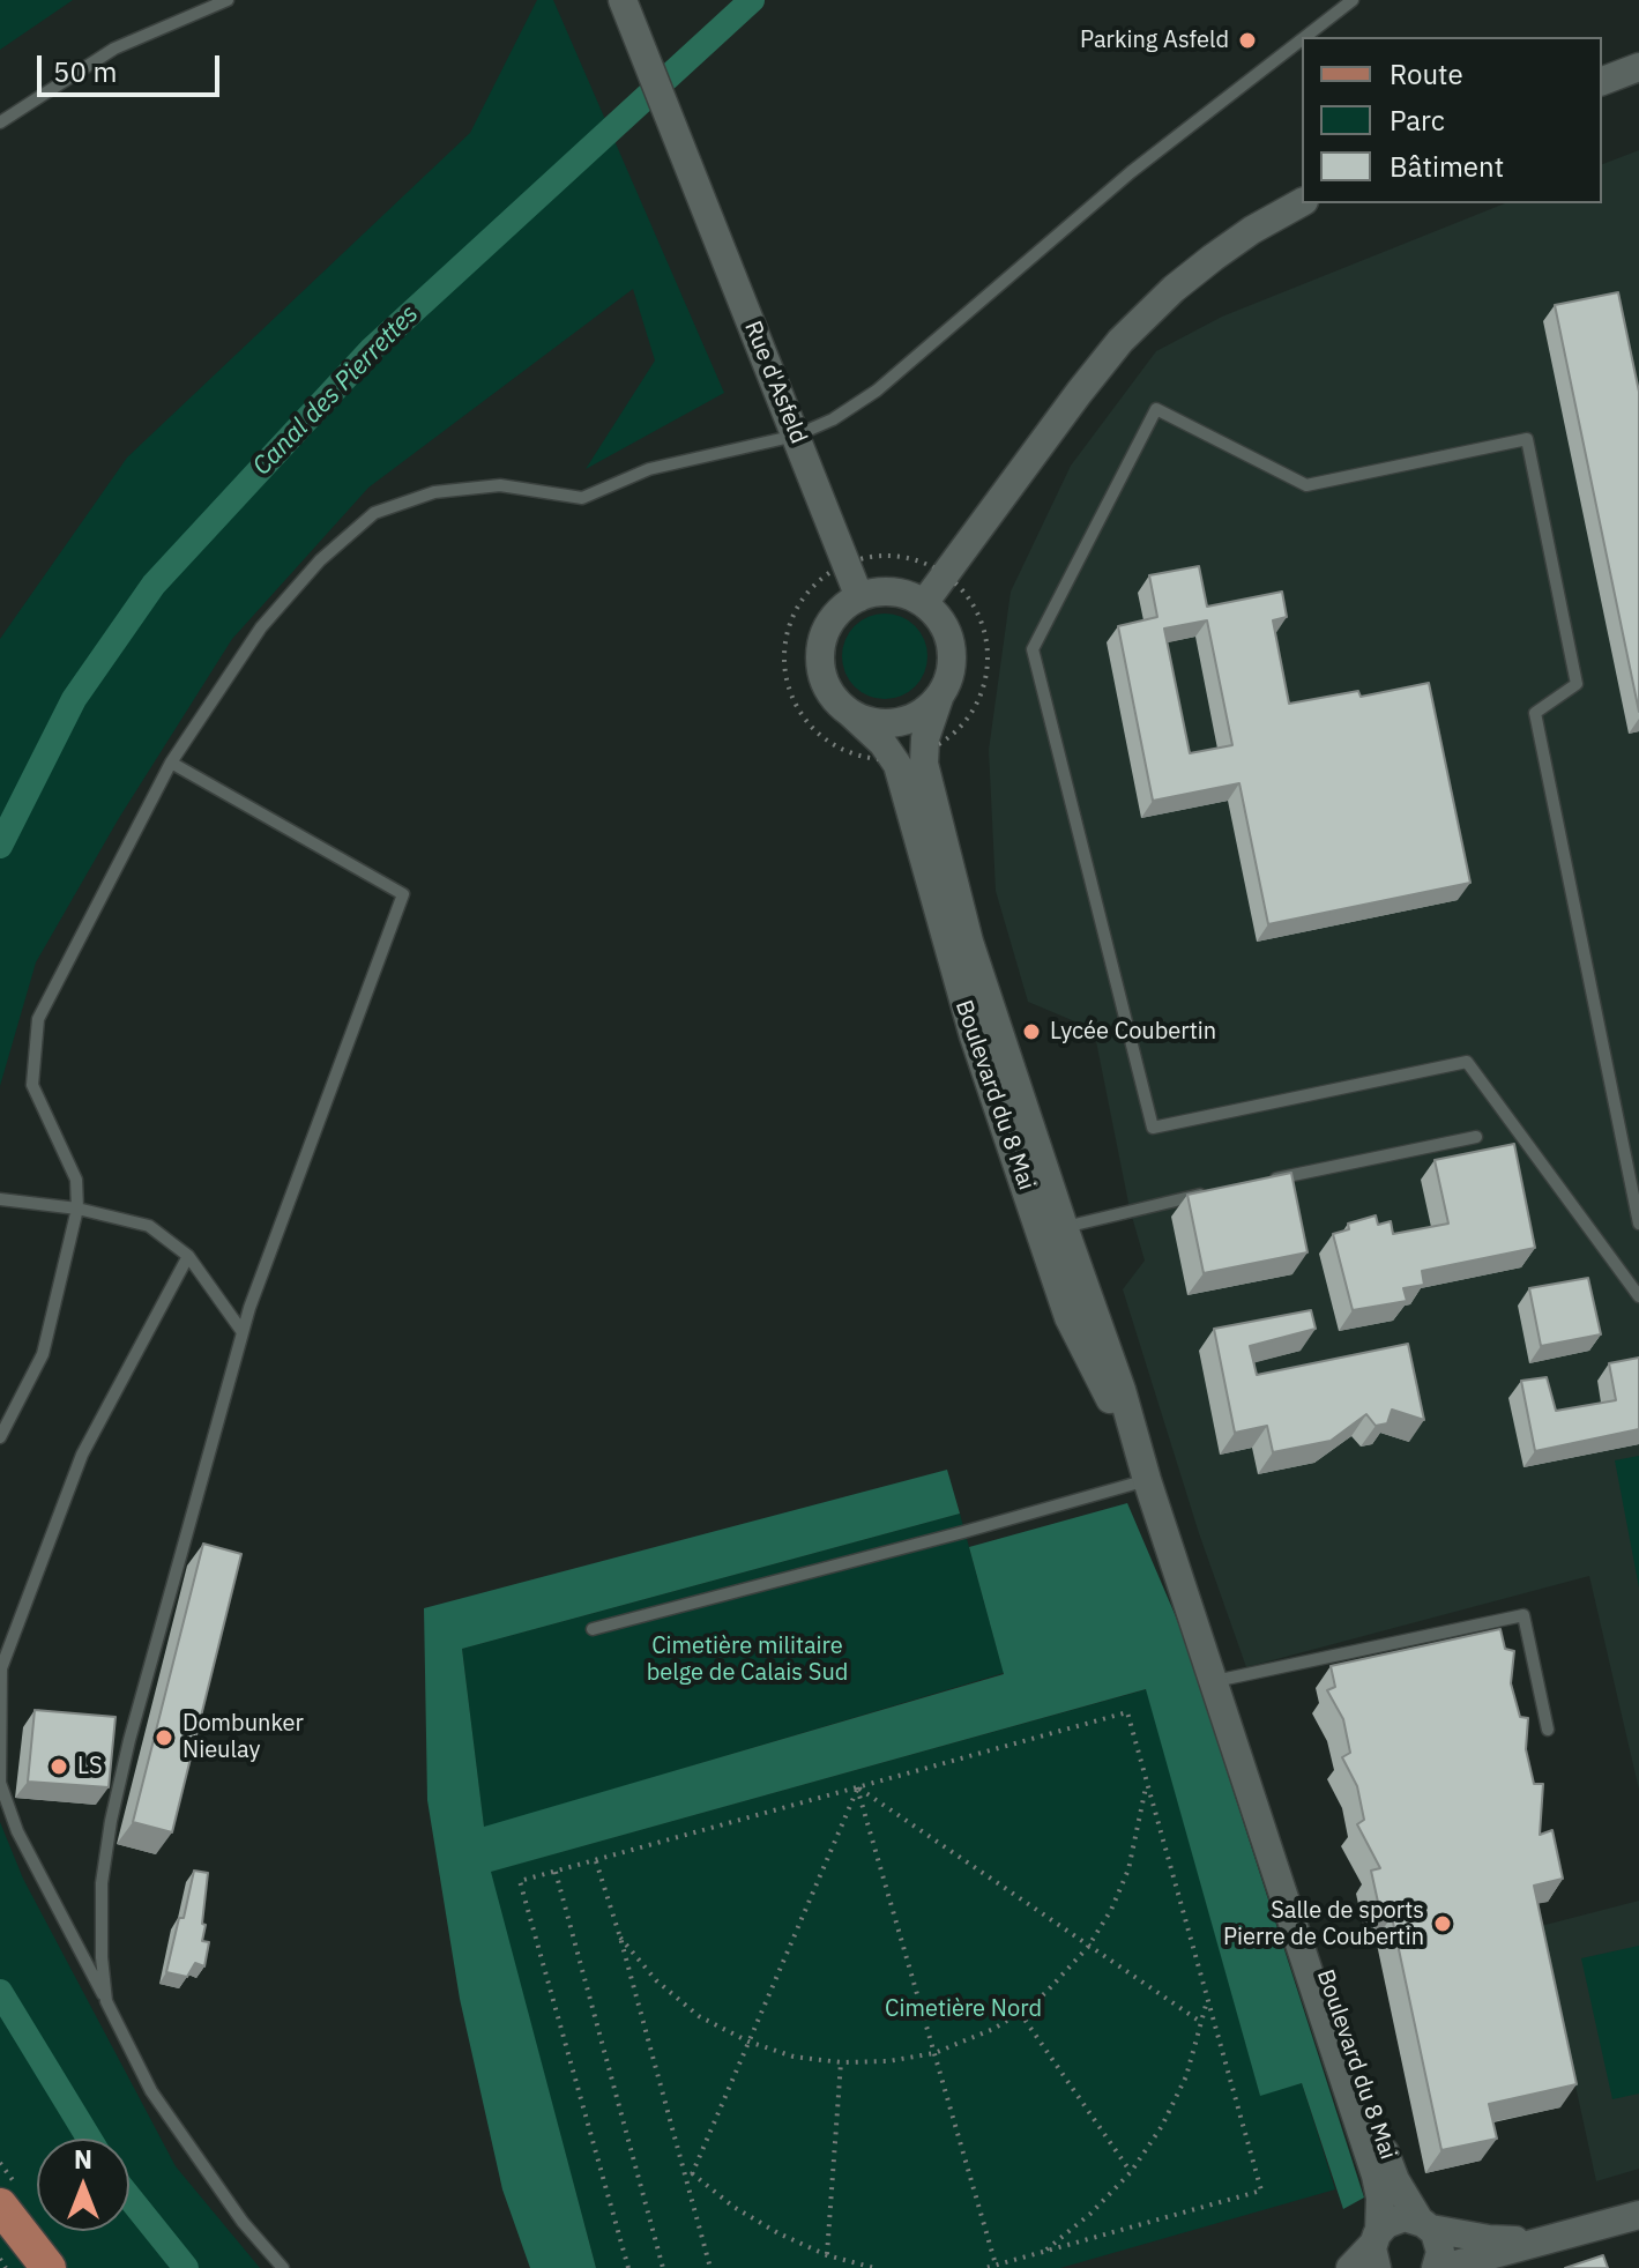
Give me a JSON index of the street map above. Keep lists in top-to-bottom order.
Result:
{
  "streets": {
    "street": ["Rue d'Asfeld", "Boulevard du 8 Mai"]
  },
  "crossings": [
    ["Rue d'Asfeld", "Boulevard du 8 Mai"]
  ],
  "water": ["Canal des Pierrettes"],
  "parks": ["Cimetière militaire belge de Calais Sud", "Cimetière Nord"],
  "places": [
    "Parking Asfeld",
    "Lycée Coubertin",
    "Dombunker Nieulay",
    "LS",
    "Salle de sports Pierre de Coubertin"
  ],
  "legend": ["Route", "Parc", "Bâtiment"],
  "scale_bar": "50 m",
  "north": "top"
}
